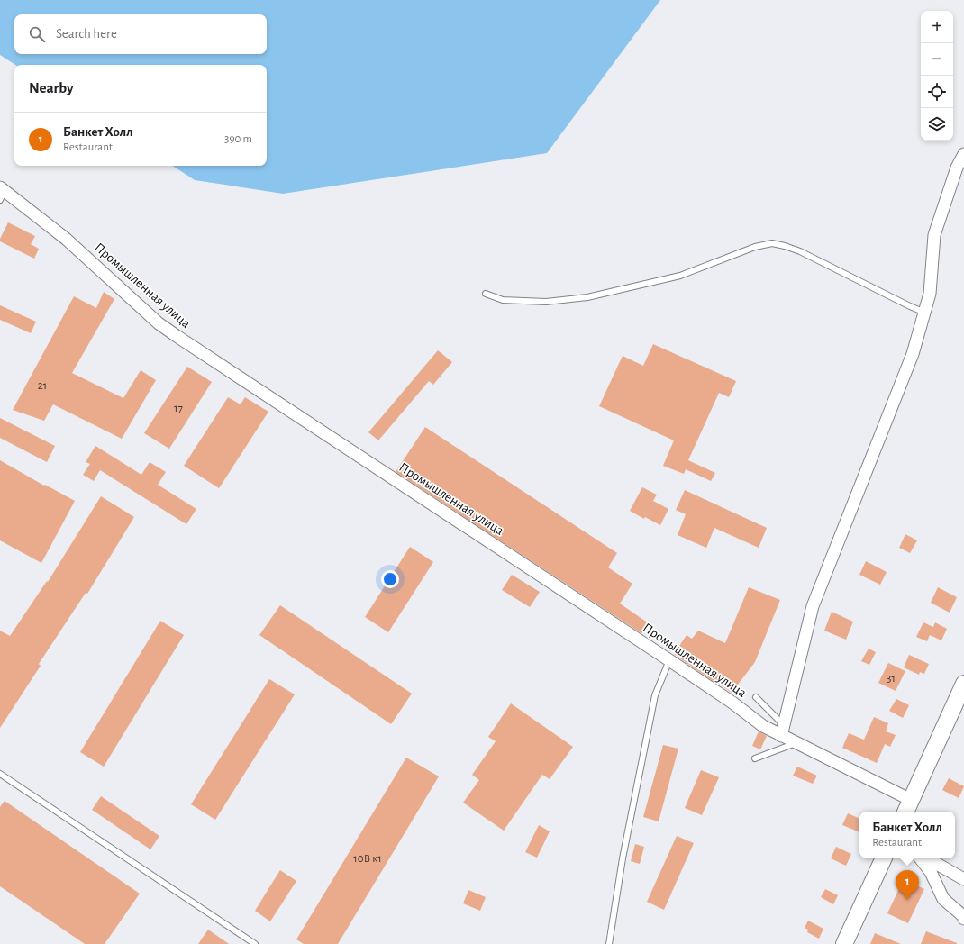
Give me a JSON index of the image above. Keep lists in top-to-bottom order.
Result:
{
  "streets": {
    "street": ["Промышленная улица"]
  },
  "house_numbers": [
    "21",
    "17",
    "31",
    "10В к1"
  ],
  "page": {
    "map_buttons": ["+", "−"],
    "search": "Search here",
    "heading": "Nearby",
    "list": [
      {
        "mark": "1",
        "name": "Банкет Холл",
        "note": "Restaurant",
        "value": "390 m"
      }
    ],
    "popup": ["Банкет Холл", "Restaurant"],
    "pins": "1"
  }
}
